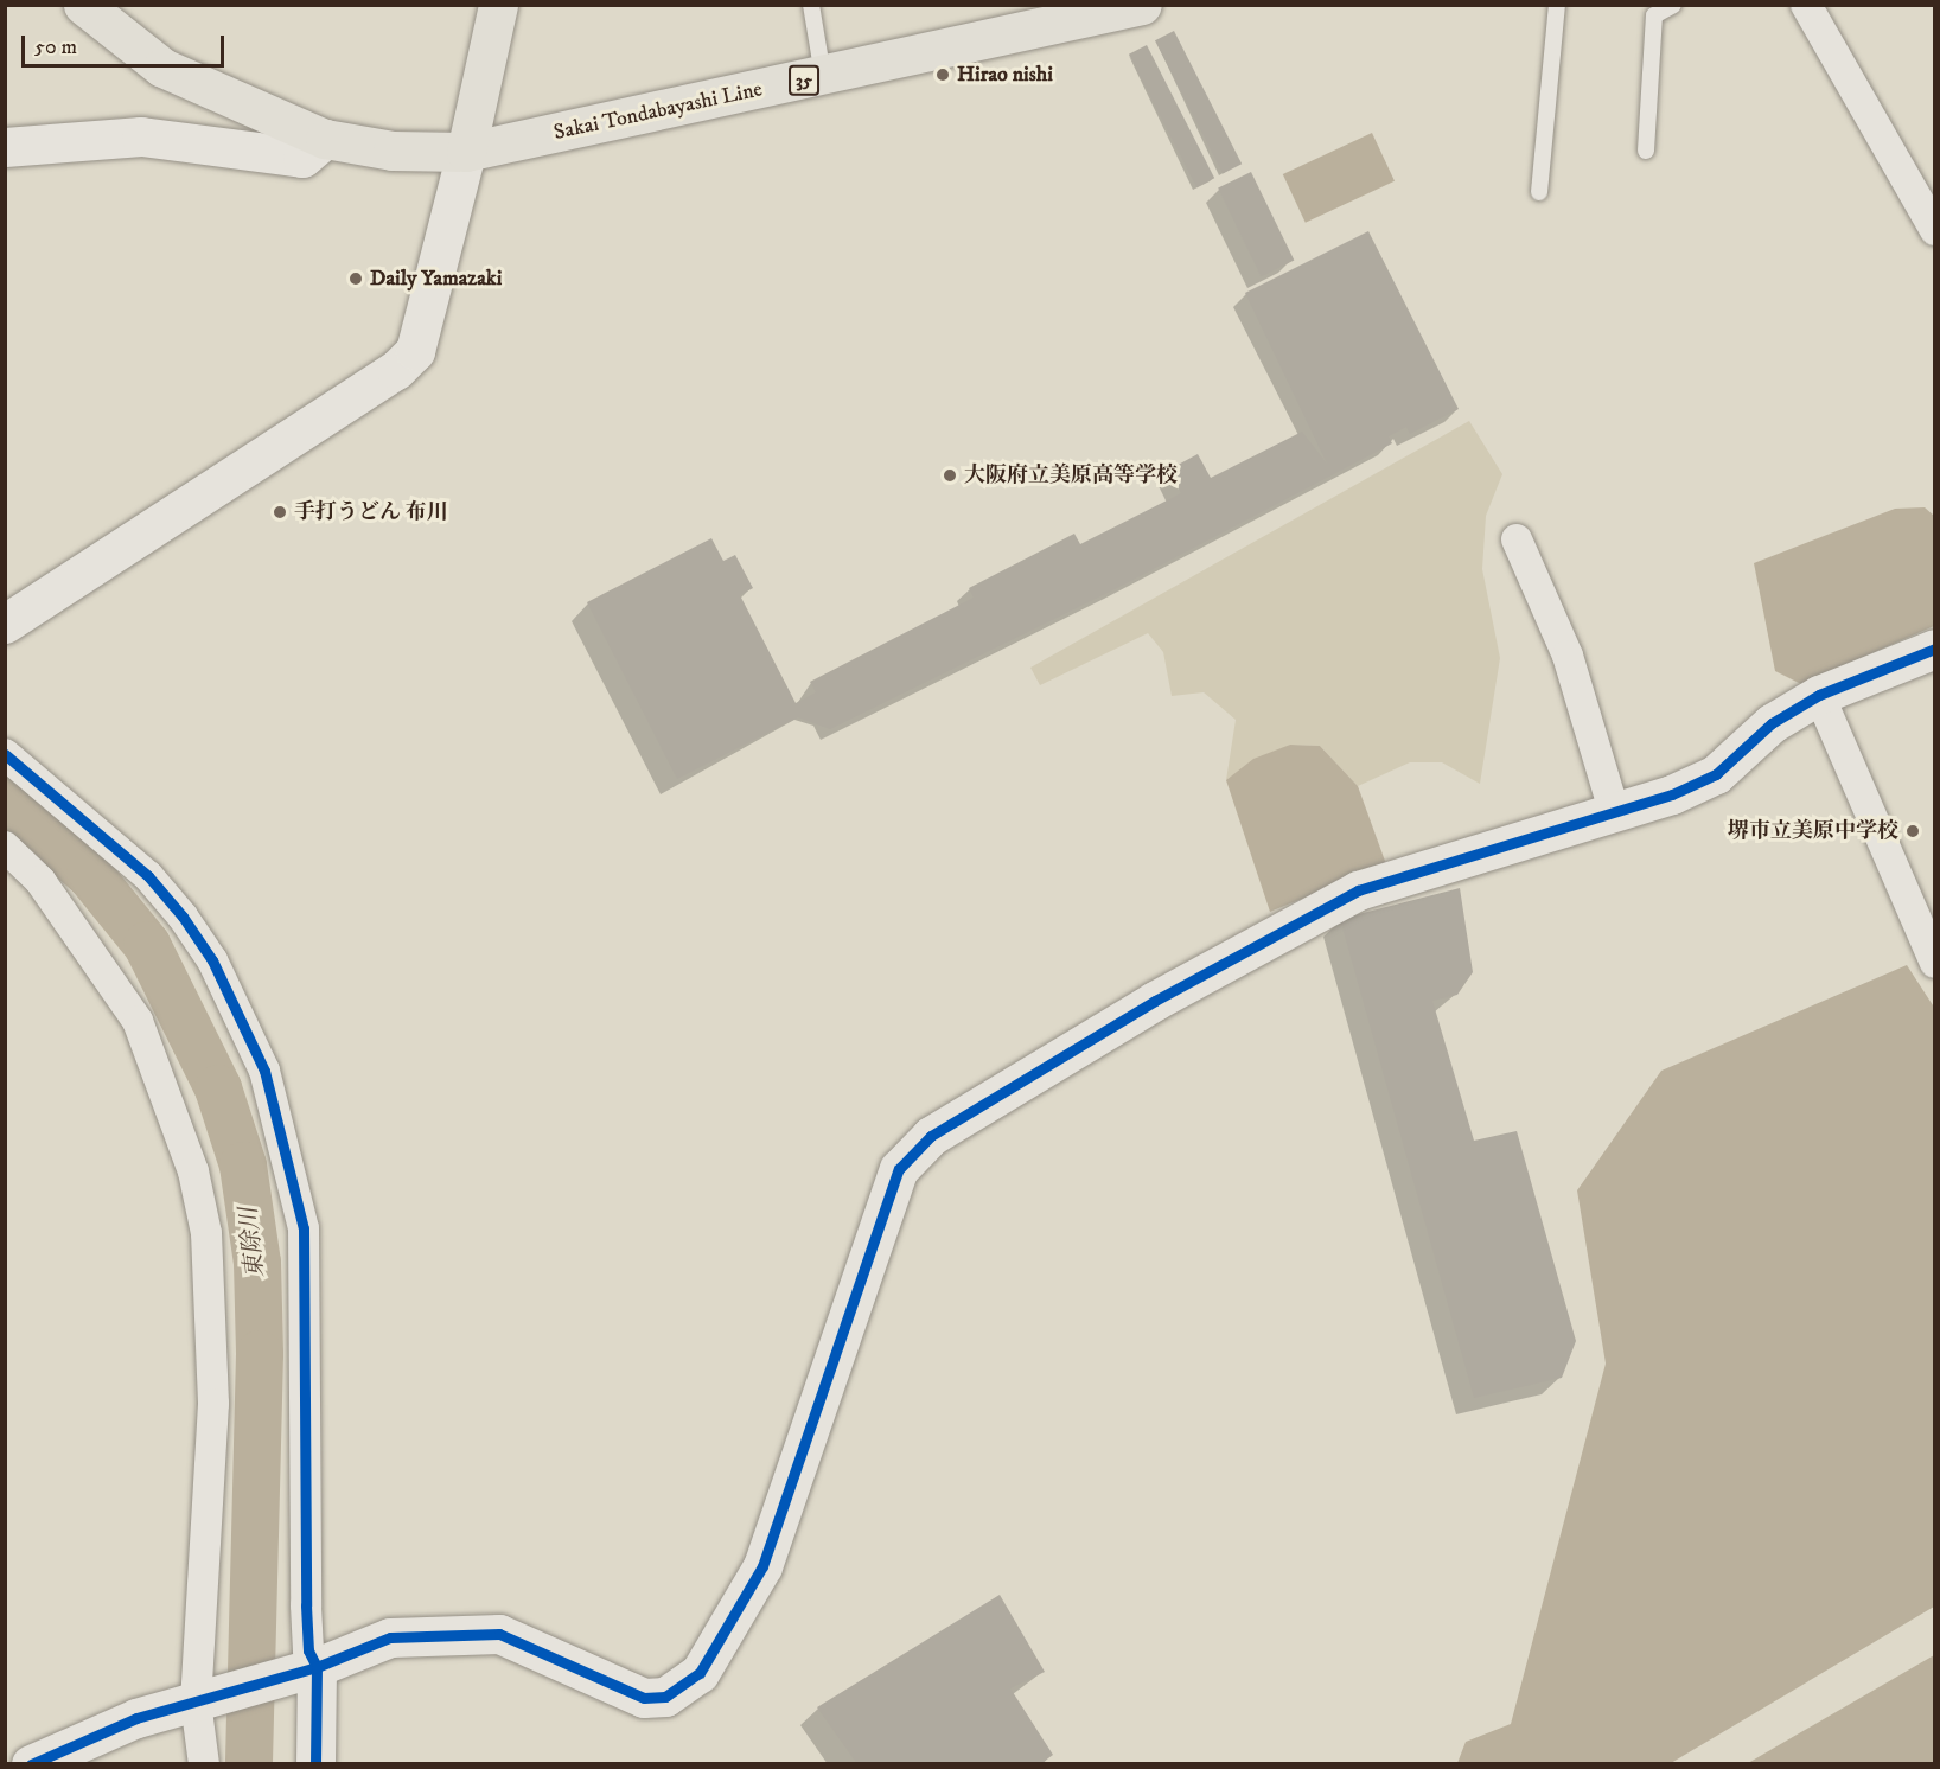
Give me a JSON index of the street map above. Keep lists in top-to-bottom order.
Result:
{
  "streets": {
    "main road": ["35", "Sakai Tondabayashi Line"]
  },
  "water": ["東除川"],
  "places": [
    "Hirao nishi",
    "Daily Yamazaki",
    "大阪府立美原高等学校",
    "手打うどん 布川",
    "堺市立美原中学校"
  ],
  "scale_bar": "50 m"
}
